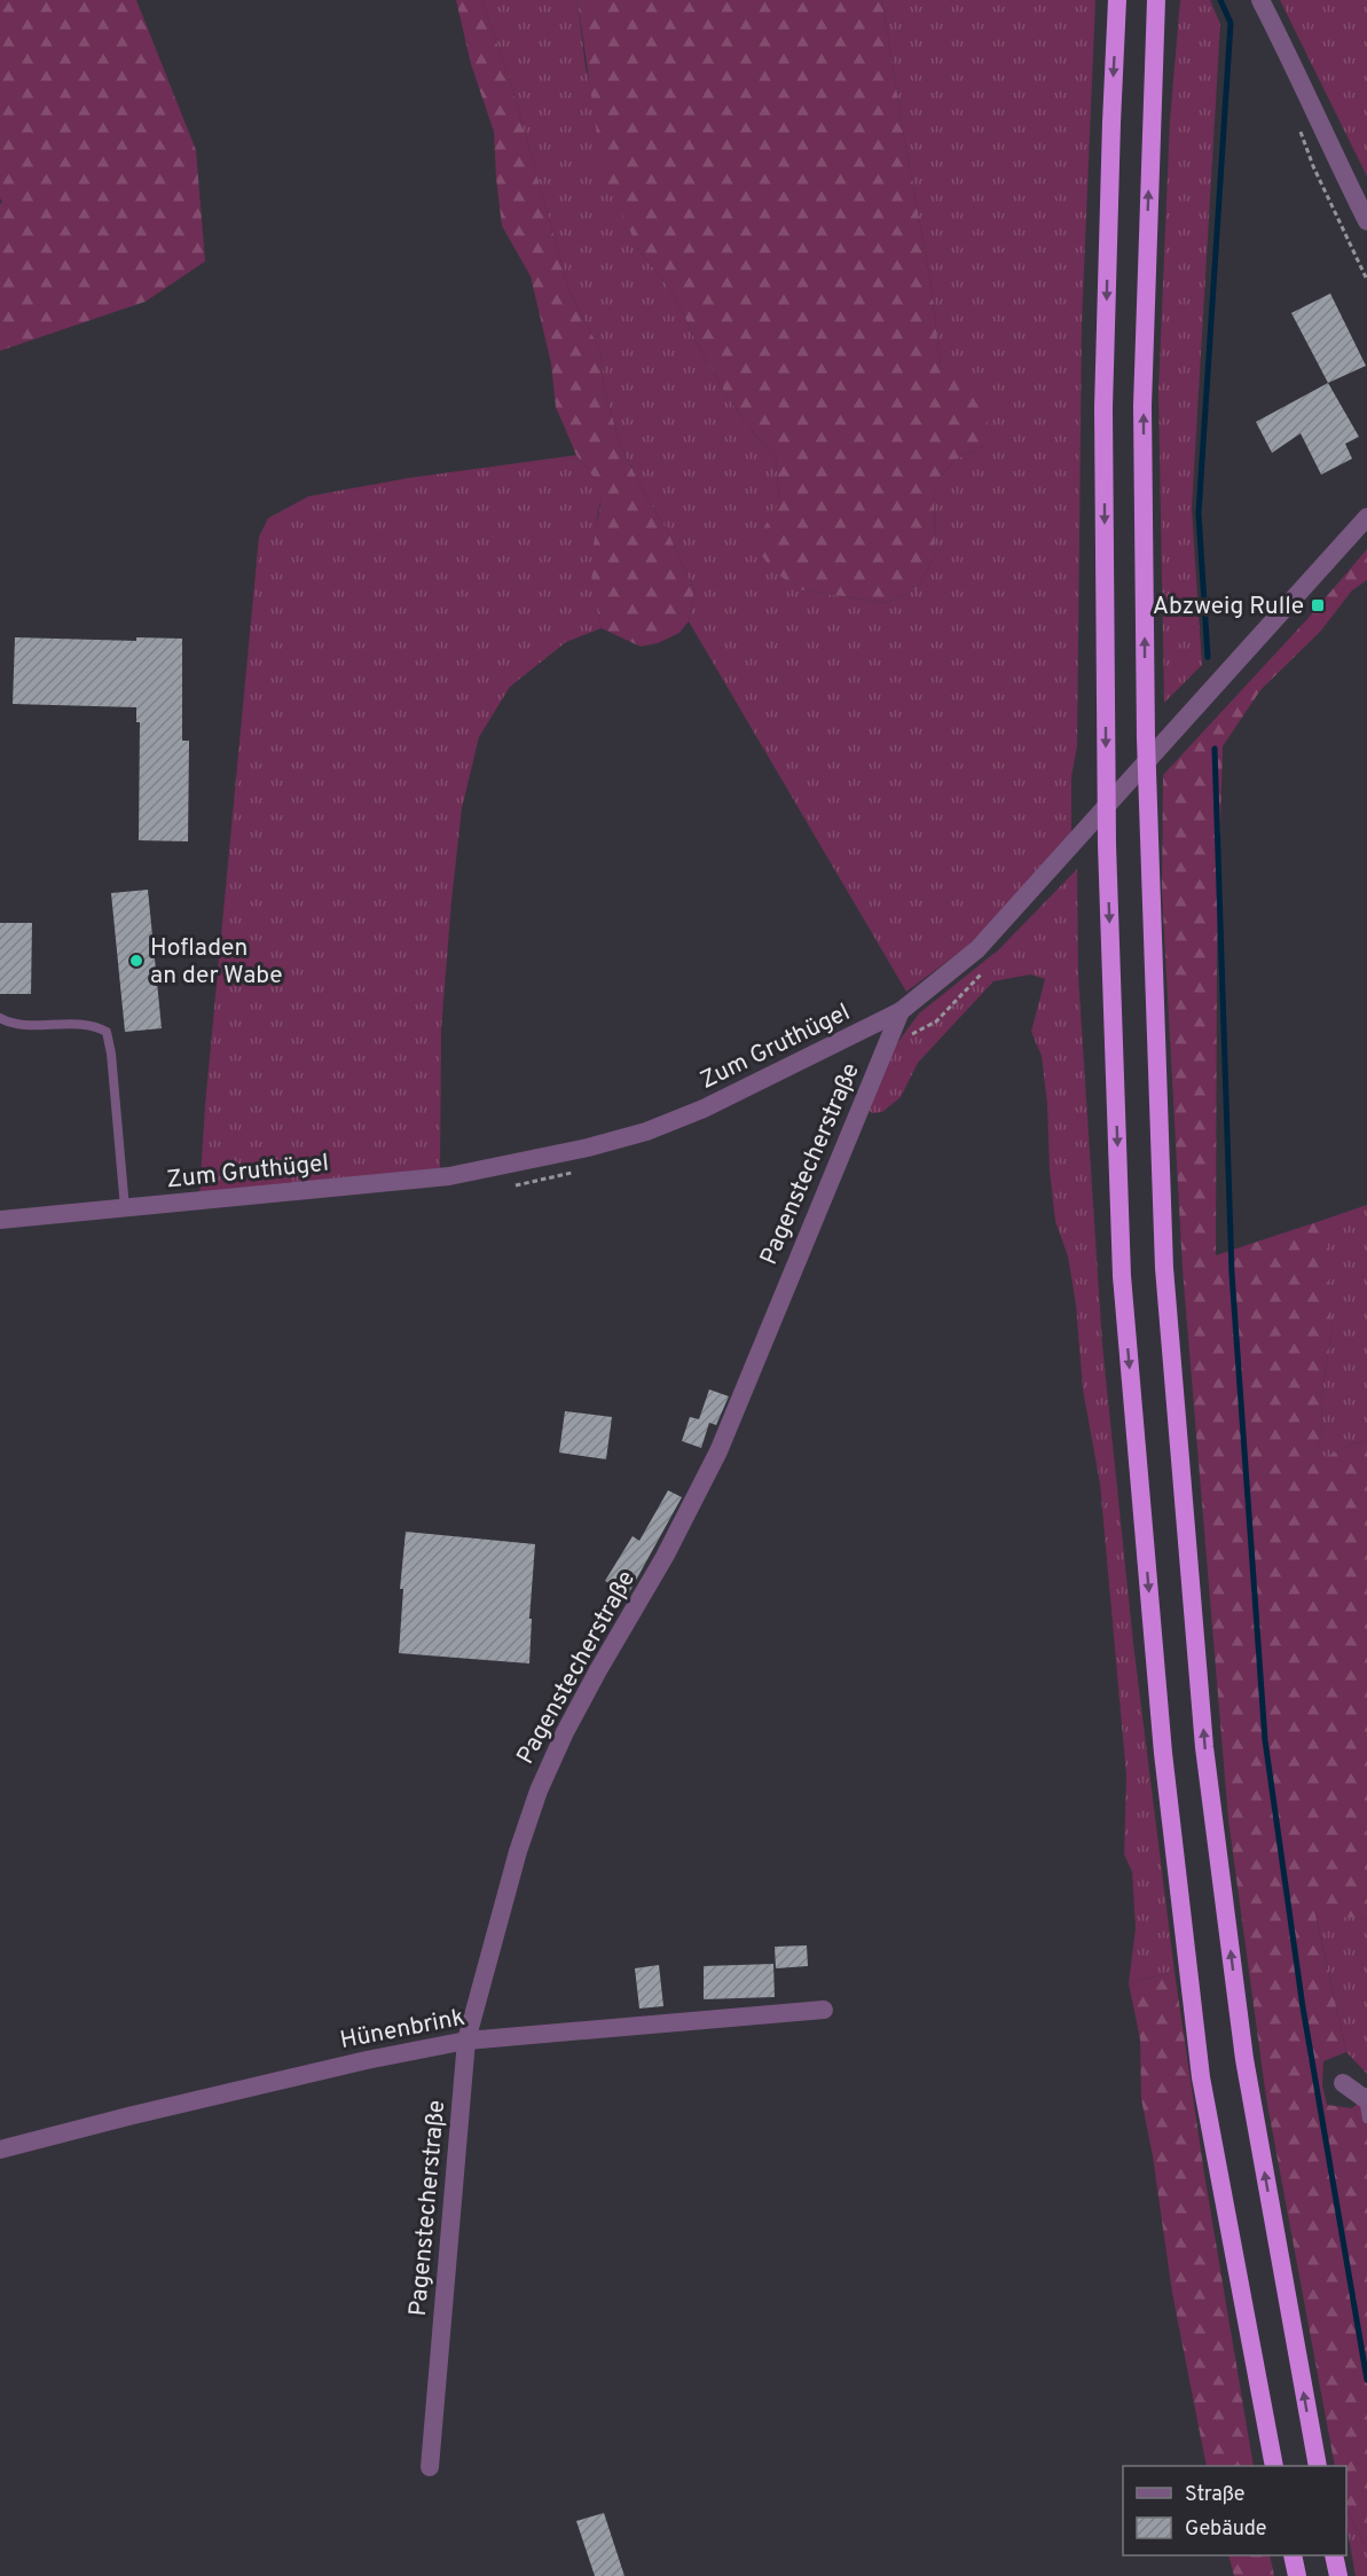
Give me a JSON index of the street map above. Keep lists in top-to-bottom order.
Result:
{
  "streets": {
    "street": ["Zum Gruthügel", "Pagenstecherstraße", "Hünenbrink"]
  },
  "crossings": [
    ["Zum Gruthügel", "Pagenstecherstraße"],
    ["Pagenstecherstraße", "Hünenbrink"]
  ],
  "places": {
    "transit": ["Abzweig Rulle"],
    "other": ["Hofladen an der Wabe"]
  },
  "legend": ["Straße", "Gebäude"]
}
